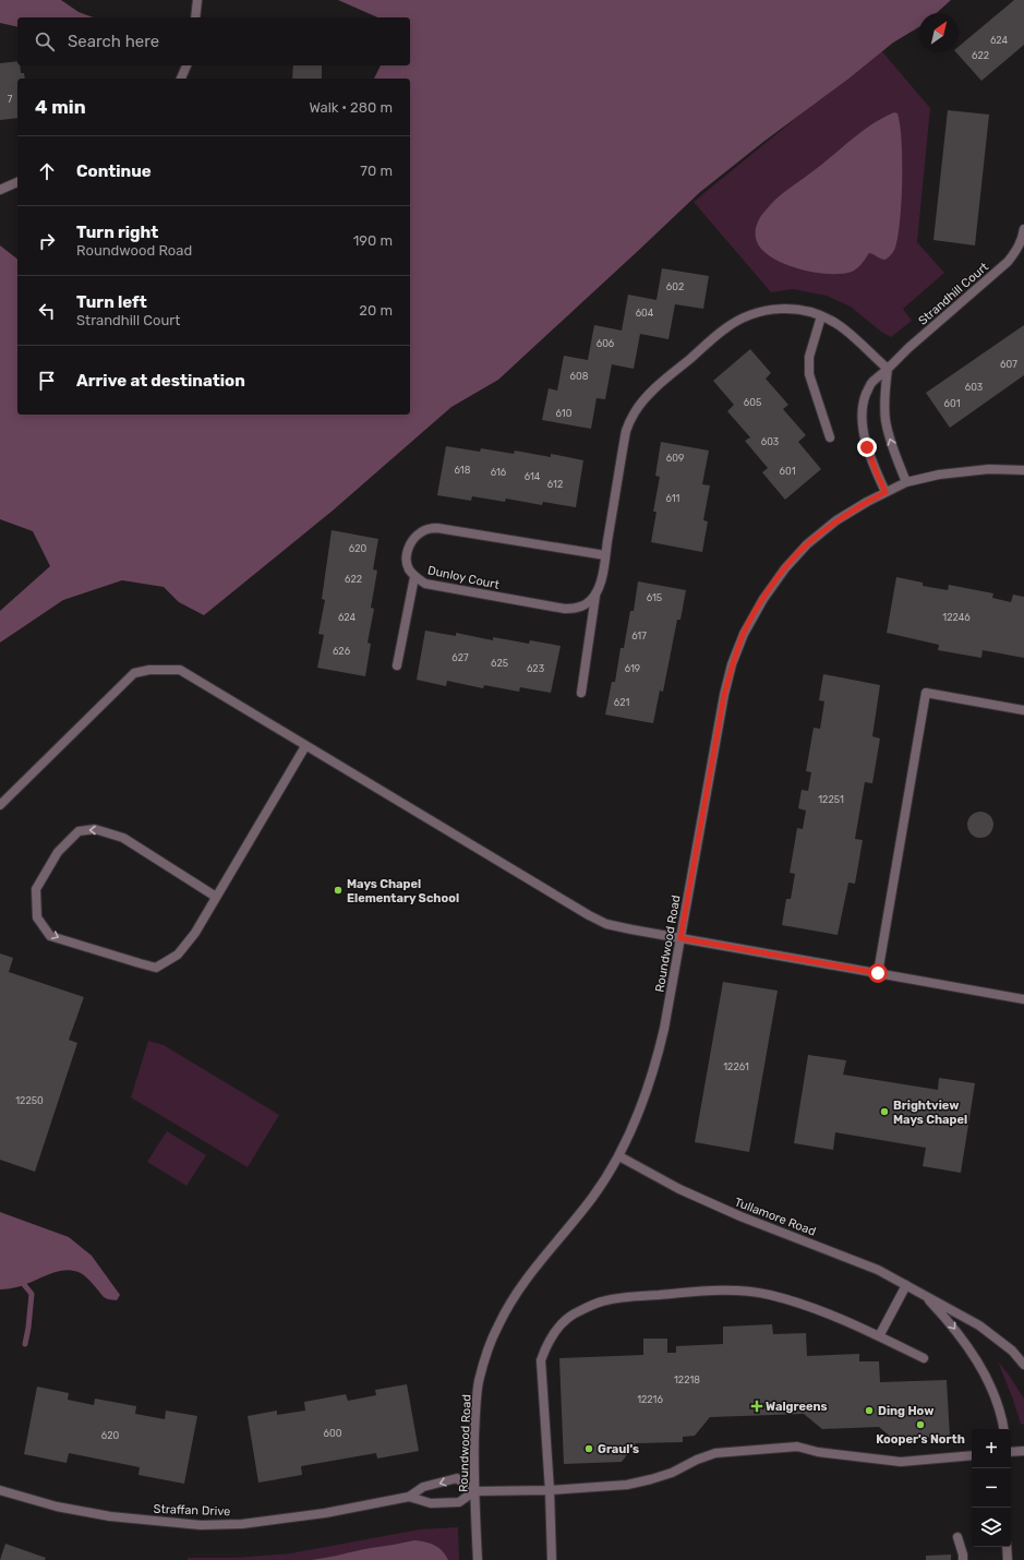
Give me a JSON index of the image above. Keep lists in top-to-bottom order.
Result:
{
  "streets": {
    "street": [
      "Strandhill Court",
      "Dunloy Court",
      "Roundwood Road",
      "Tullamore Road",
      "Straffan Drive"
    ]
  },
  "crossings": [
    ["Strandhill Court", "Roundwood Road"],
    ["Roundwood Road", "Tullamore Road"],
    ["Roundwood Road", "Straffan Drive"]
  ],
  "places": {
    "other": [
      "Mays Chapel Elementary School",
      "Brightview Mays Chapel",
      "Ding How",
      "Kooper's North",
      "Graul's"
    ],
    "health": ["Walgreens"]
  },
  "house_numbers": [
    "624",
    "622",
    "7",
    "602",
    "604",
    "606",
    "607",
    "608",
    "603",
    "605",
    "601",
    "610",
    "603",
    "609",
    "618",
    "601",
    "616",
    "614",
    "612",
    "611",
    "620",
    "622",
    "615",
    "624",
    "12246",
    "617",
    "626",
    "627",
    "625",
    "623",
    "619",
    "621",
    "12251",
    "12261",
    "12250",
    "12218",
    "12216",
    "600",
    "620"
  ],
  "north": "top right",
  "page": {
    "search": "Search here",
    "heading": ["4 min", "Walk · 280 m"],
    "list": [
      ["Continue", "70 m"],
      ["Turn right", "Roundwood Road", "190 m"],
      ["Turn left", "Strandhill Court", "20 m"],
      "Arrive at destination"
    ],
    "map_buttons": ["+", "−"]
  }
}
